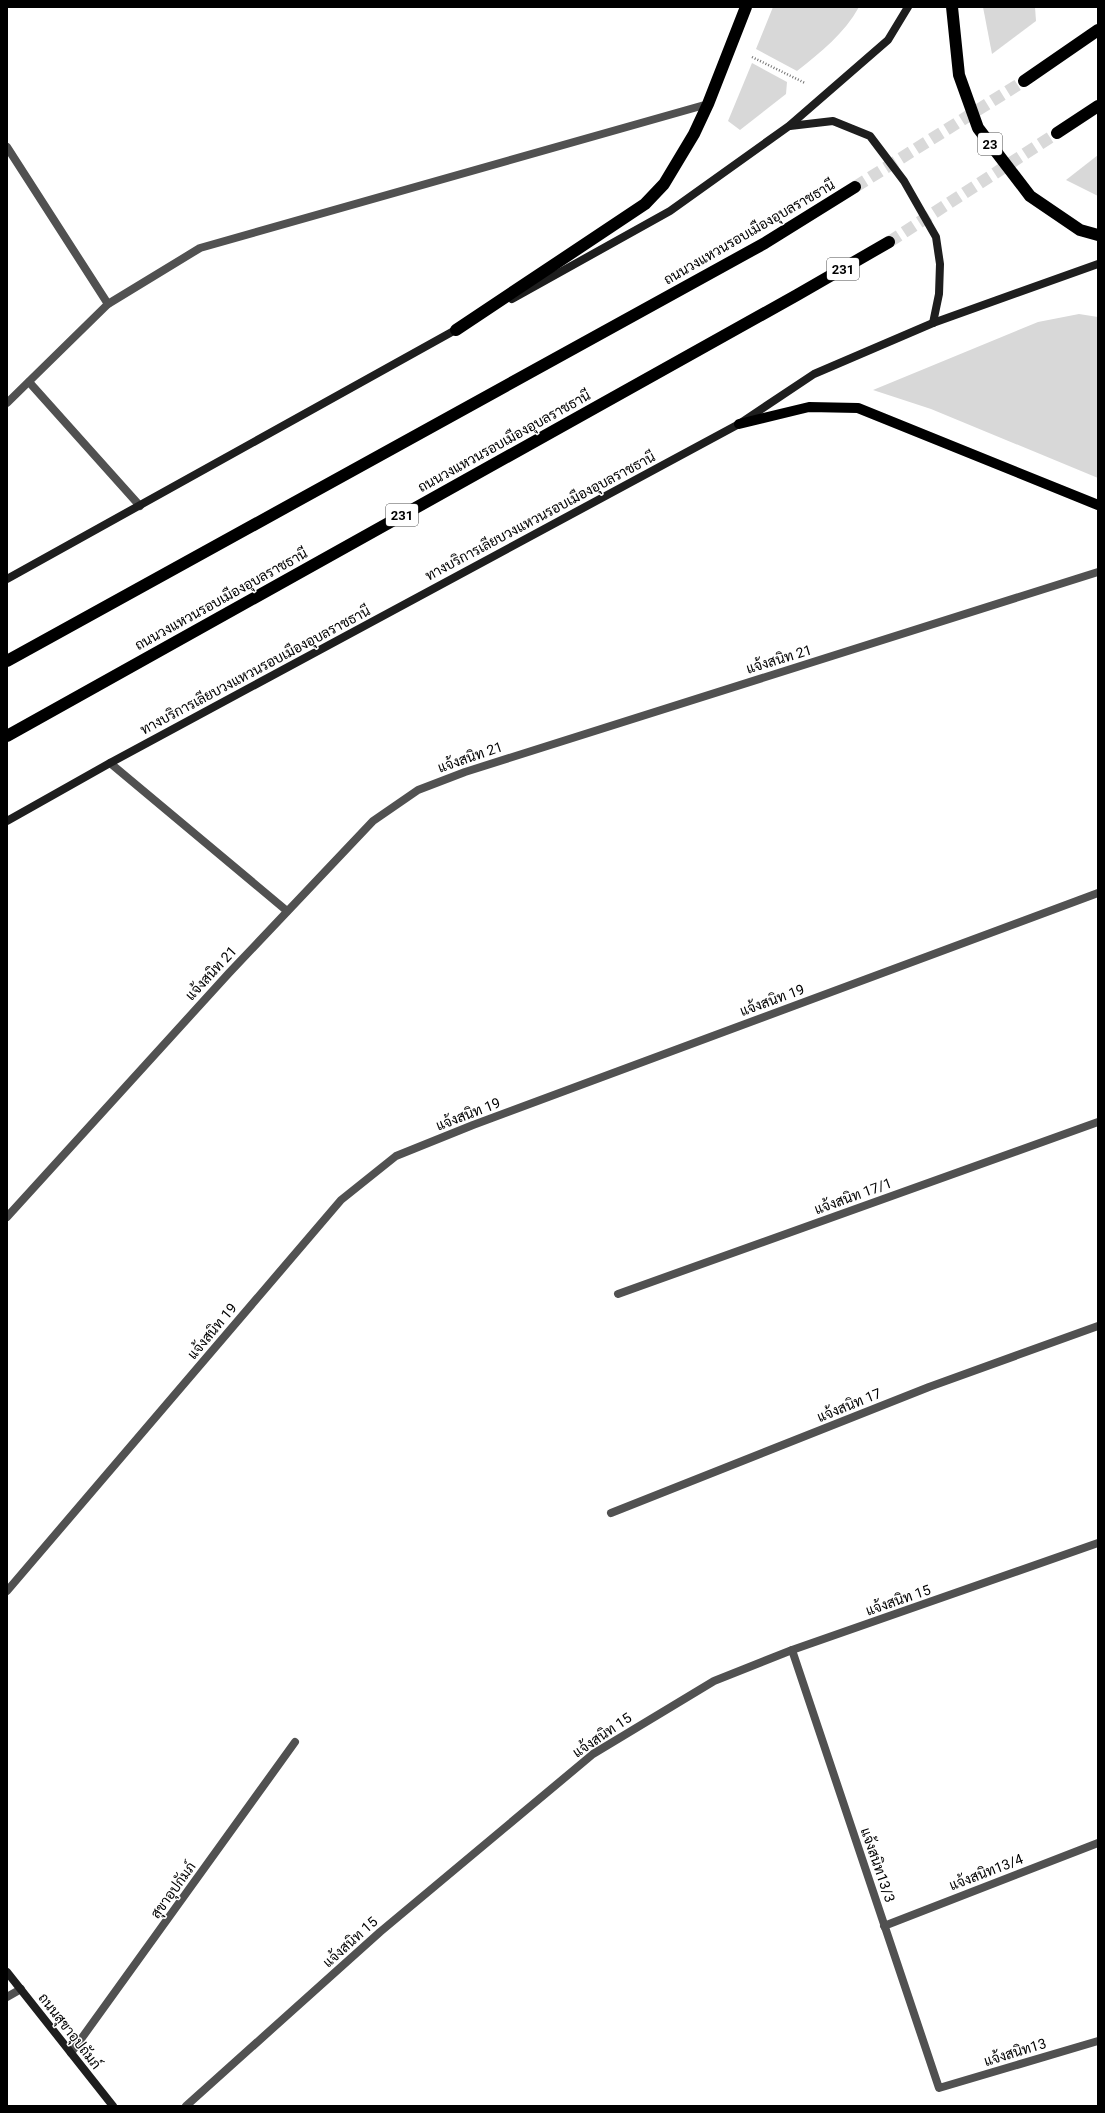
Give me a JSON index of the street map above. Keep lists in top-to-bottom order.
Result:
{
  "streets": {
    "highway": ["23", "ถนนวงแหวนรอบเมืองอุบลราชธานี", "231"],
    "main road": ["ทางบริการเลียบวงแหวนรอบเมืองอุบลราชธานี", "ถนนสุขาอุปถัมภ์"],
    "street": [
      "แจ้งสนิท 21",
      "แจ้งสนิท 19",
      "แจ้งสนิท 17/1",
      "แจ้งสนิท 17",
      "แจ้งสนิท 15",
      "แจ้งสนิท13/3",
      "แจ้งสนิท13/4",
      "สุขาอุปกัมภ์",
      "แจ้งสนิท13"
    ]
  },
  "crossings": [
    ["แจ้งสนิท 15", "แจ้งสนิท13/3"],
    ["แจ้งสนิท13/3", "แจ้งสนิท13/4"],
    ["แจ้งสนิท13/3", "แจ้งสนิท13"],
    ["สุขาอุปกัมภ์", "ถนนสุขาอุปถัมภ์"]
  ]
}
